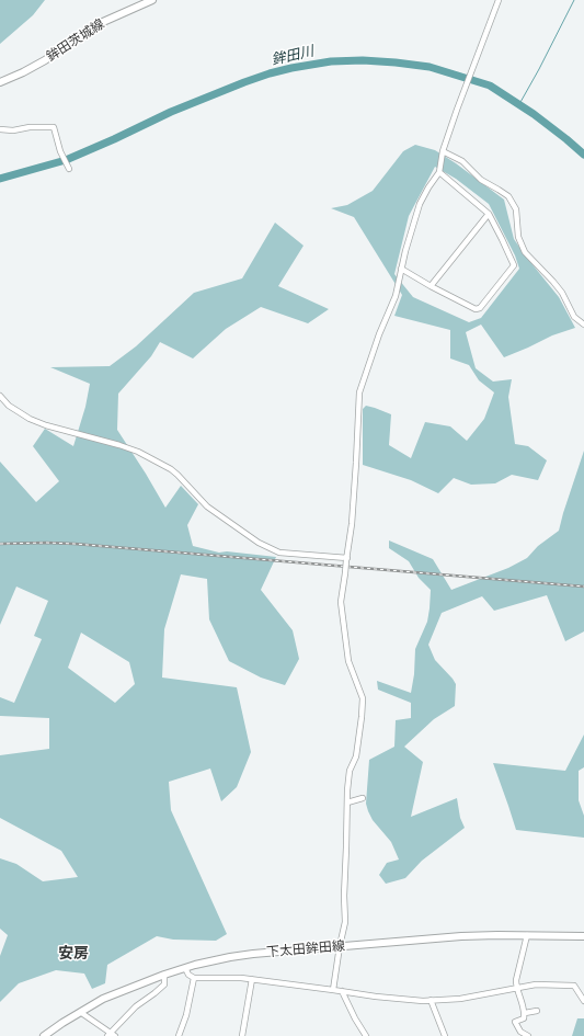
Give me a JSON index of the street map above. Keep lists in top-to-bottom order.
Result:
{
  "streets": {
    "main road": ["鉾田茨城線", "下太田鉾田線"]
  },
  "districts": ["安房"],
  "water": ["鉾田川"]
}
